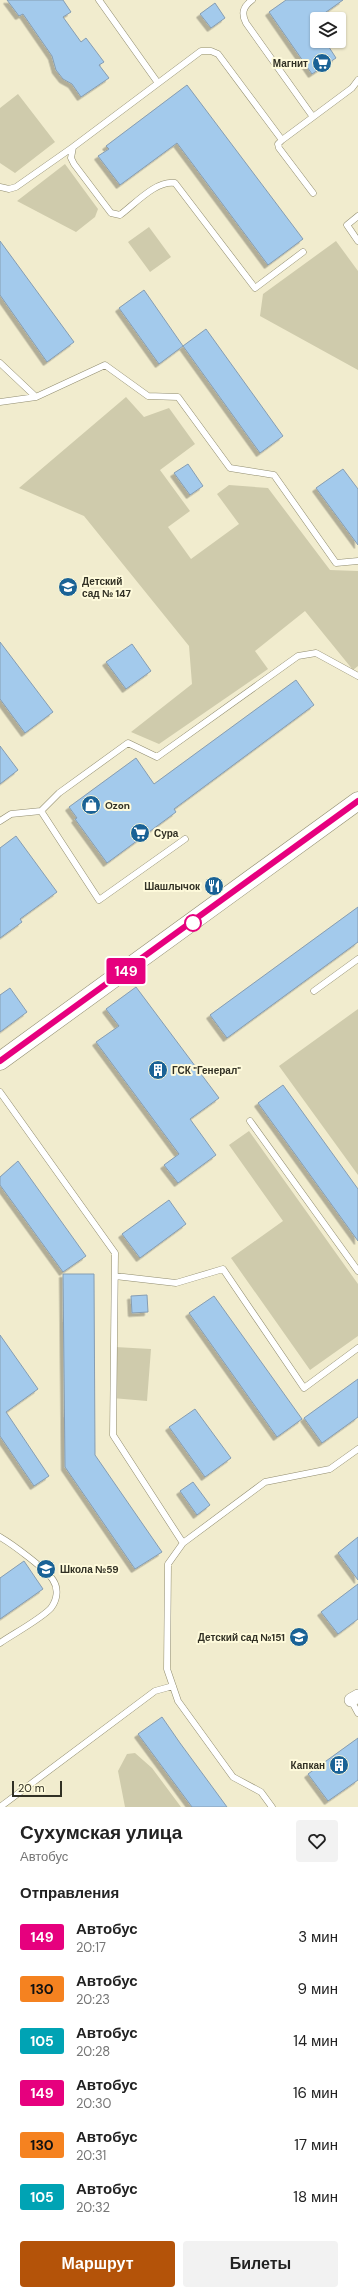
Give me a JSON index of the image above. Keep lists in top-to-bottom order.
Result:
{
  "places": {
    "supermarket": ["Магнит", "Сура"],
    "school or university": ["Детский сад № 147", "Школа №59", "Детский сад №151"],
    "shop": ["Ozon"],
    "restaurant": ["Шашлычок"],
    "building": ["ГСК \"Генерал\"", "Капкан"]
  },
  "lines": ["bus line 149"],
  "scale_bar": "20 m",
  "page": {
    "on_map": "149",
    "scale": "20 m",
    "heading": [
      ["Сухумская улица", "Автобус"],
      "Отправления"
    ],
    "list": [
      {
        "mark": "149",
        "name": "Автобус",
        "note": "20:17",
        "value": "3 мин"
      },
      {
        "mark": "130",
        "name": "Автобус",
        "note": "20:23",
        "value": "9 мин"
      },
      {
        "mark": "105",
        "name": "Автобус",
        "note": "20:28",
        "value": "14 мин"
      },
      {
        "mark": "149",
        "name": "Автобус",
        "note": "20:30",
        "value": "16 мин"
      },
      {
        "mark": "130",
        "name": "Автобус",
        "note": "20:31",
        "value": "17 мин"
      },
      {
        "mark": "105",
        "name": "Автобус",
        "note": "20:32",
        "value": "18 мин"
      }
    ],
    "buttons": ["Маршрут", "Билеты"]
  }
}
